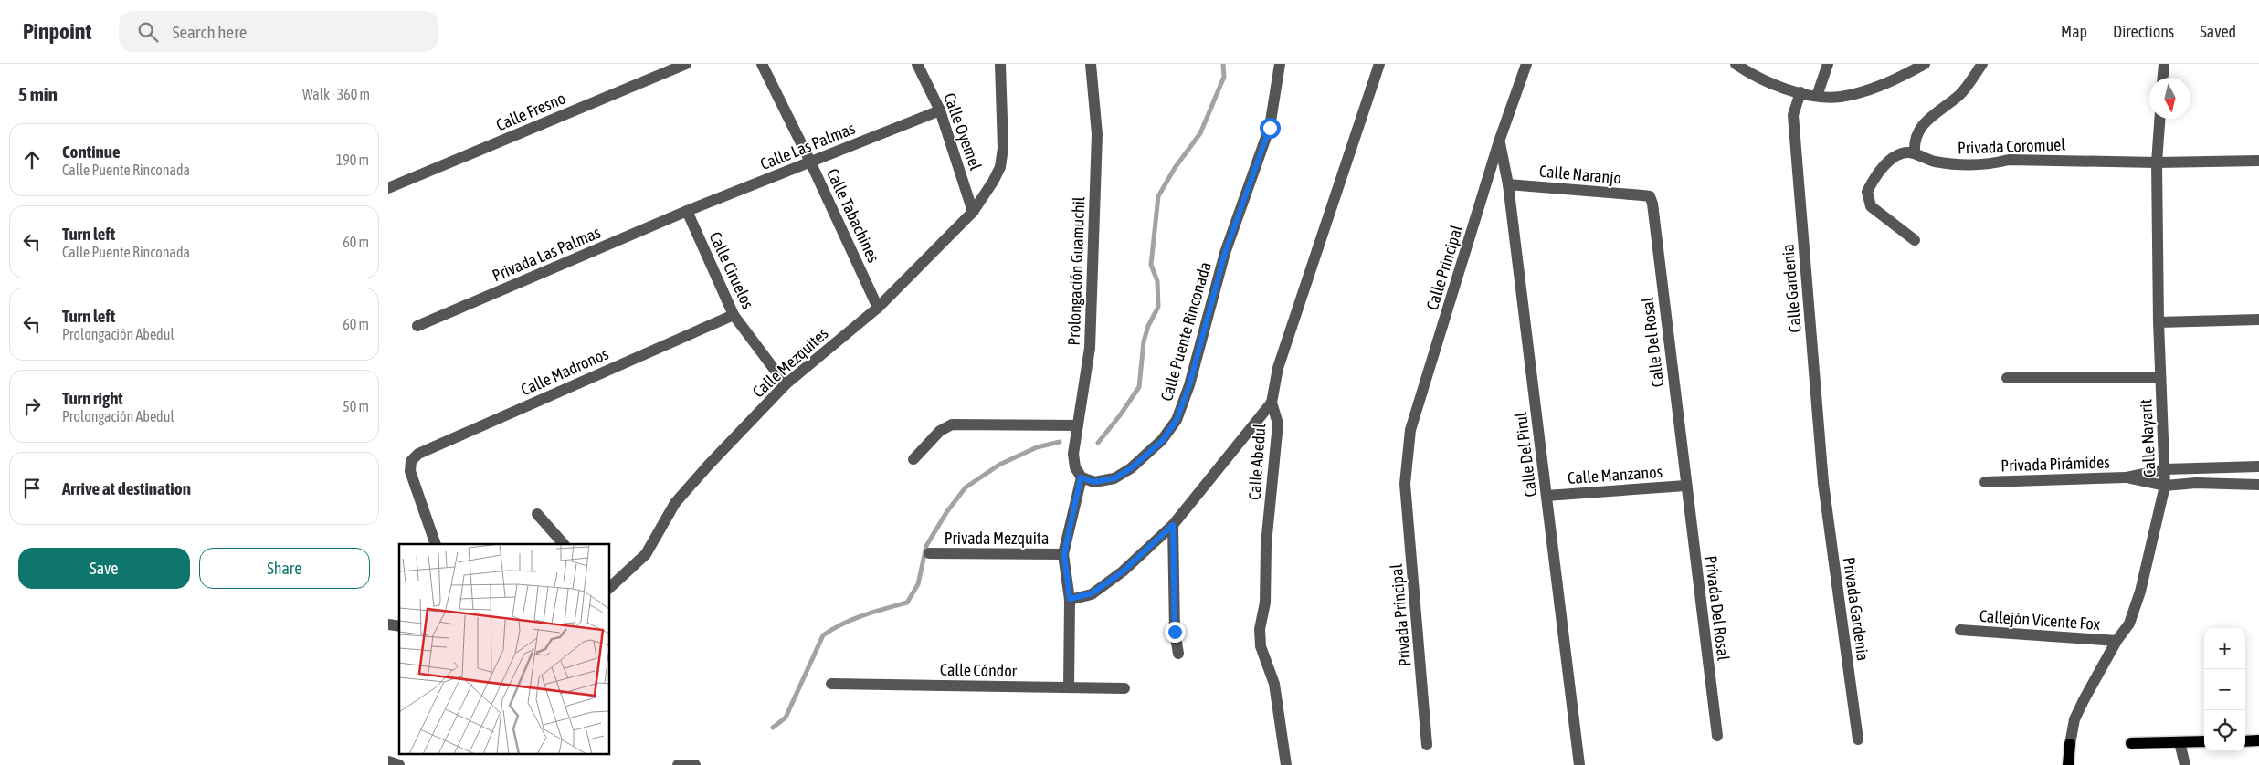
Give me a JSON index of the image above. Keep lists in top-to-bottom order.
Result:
{
  "streets": {
    "street": [
      "Calle Fresno",
      "Calle Oyemel",
      "Calle Las Palmas",
      "Privada Coromuel",
      "Calle Naranjo",
      "Calle Tabachines",
      "Privada Las Palmas",
      "Calle Principal",
      "Calle Ciruelos",
      "Prolongación Guamuchil",
      "Calle Gardenia",
      "Calle Puente Rinconada",
      "Calle Del Rosal",
      "Calle Mezquites",
      "Calle Madronos",
      "Calle Nayarit",
      "Calle Del Pirul",
      "Calle Abedul",
      "Privada Pirámides",
      "Calle Manzanos",
      "Privada Mezquita",
      "Privada Del Rosal",
      "Privada Gardenia",
      "Privada Principal",
      "Callejón Vicente Fox",
      "Calle Cóndor"
    ]
  },
  "crossings": [
    ["Calle Oyemel", "Calle Las Palmas"],
    ["Calle Oyemel", "Calle Mezquites"],
    ["Calle Las Palmas", "Calle Tabachines"],
    ["Calle Las Palmas", "Privada Las Palmas"],
    ["Calle Las Palmas", "Calle Ciruelos"],
    ["Privada Coromuel", "Calle Nayarit"],
    ["Calle Naranjo", "Calle Del Rosal"],
    ["Calle Naranjo", "Calle Del Pirul"],
    ["Calle Tabachines", "Calle Mezquites"],
    ["Privada Las Palmas", "Calle Ciruelos"],
    ["Calle Principal", "Calle Del Pirul"],
    ["Calle Principal", "Privada Principal"],
    ["Calle Ciruelos", "Calle Mezquites"],
    ["Calle Ciruelos", "Calle Madronos"],
    ["Prolongación Guamuchil", "Calle Puente Rinconada"],
    ["Calle Gardenia", "Privada Gardenia"],
    ["Calle Del Rosal", "Calle Manzanos"],
    ["Calle Del Rosal", "Privada Del Rosal"],
    ["Calle Nayarit", "Privada Pirámides"],
    ["Calle Nayarit", "Callejón Vicente Fox"],
    ["Calle Del Pirul", "Calle Manzanos"],
    ["Calle Manzanos", "Privada Del Rosal"]
  ],
  "north": "bottom",
  "page": {
    "header": "Pinpoint",
    "search": "Search here",
    "nav": ["Map", "Directions", "Saved"],
    "heading": ["5 min", "Walk · 360 m"],
    "list": [
      ["Continue", "Calle Puente Rinconada", "190 m"],
      ["Turn left", "Calle Puente Rinconada", "60 m"],
      ["Turn left", "Prolongación Abedul", "60 m"],
      ["Turn right", "Prolongación Abedul", "50 m"],
      "Arrive at destination"
    ],
    "buttons": ["Save", "Share"],
    "map_buttons": ["+", "−"]
  }
}
